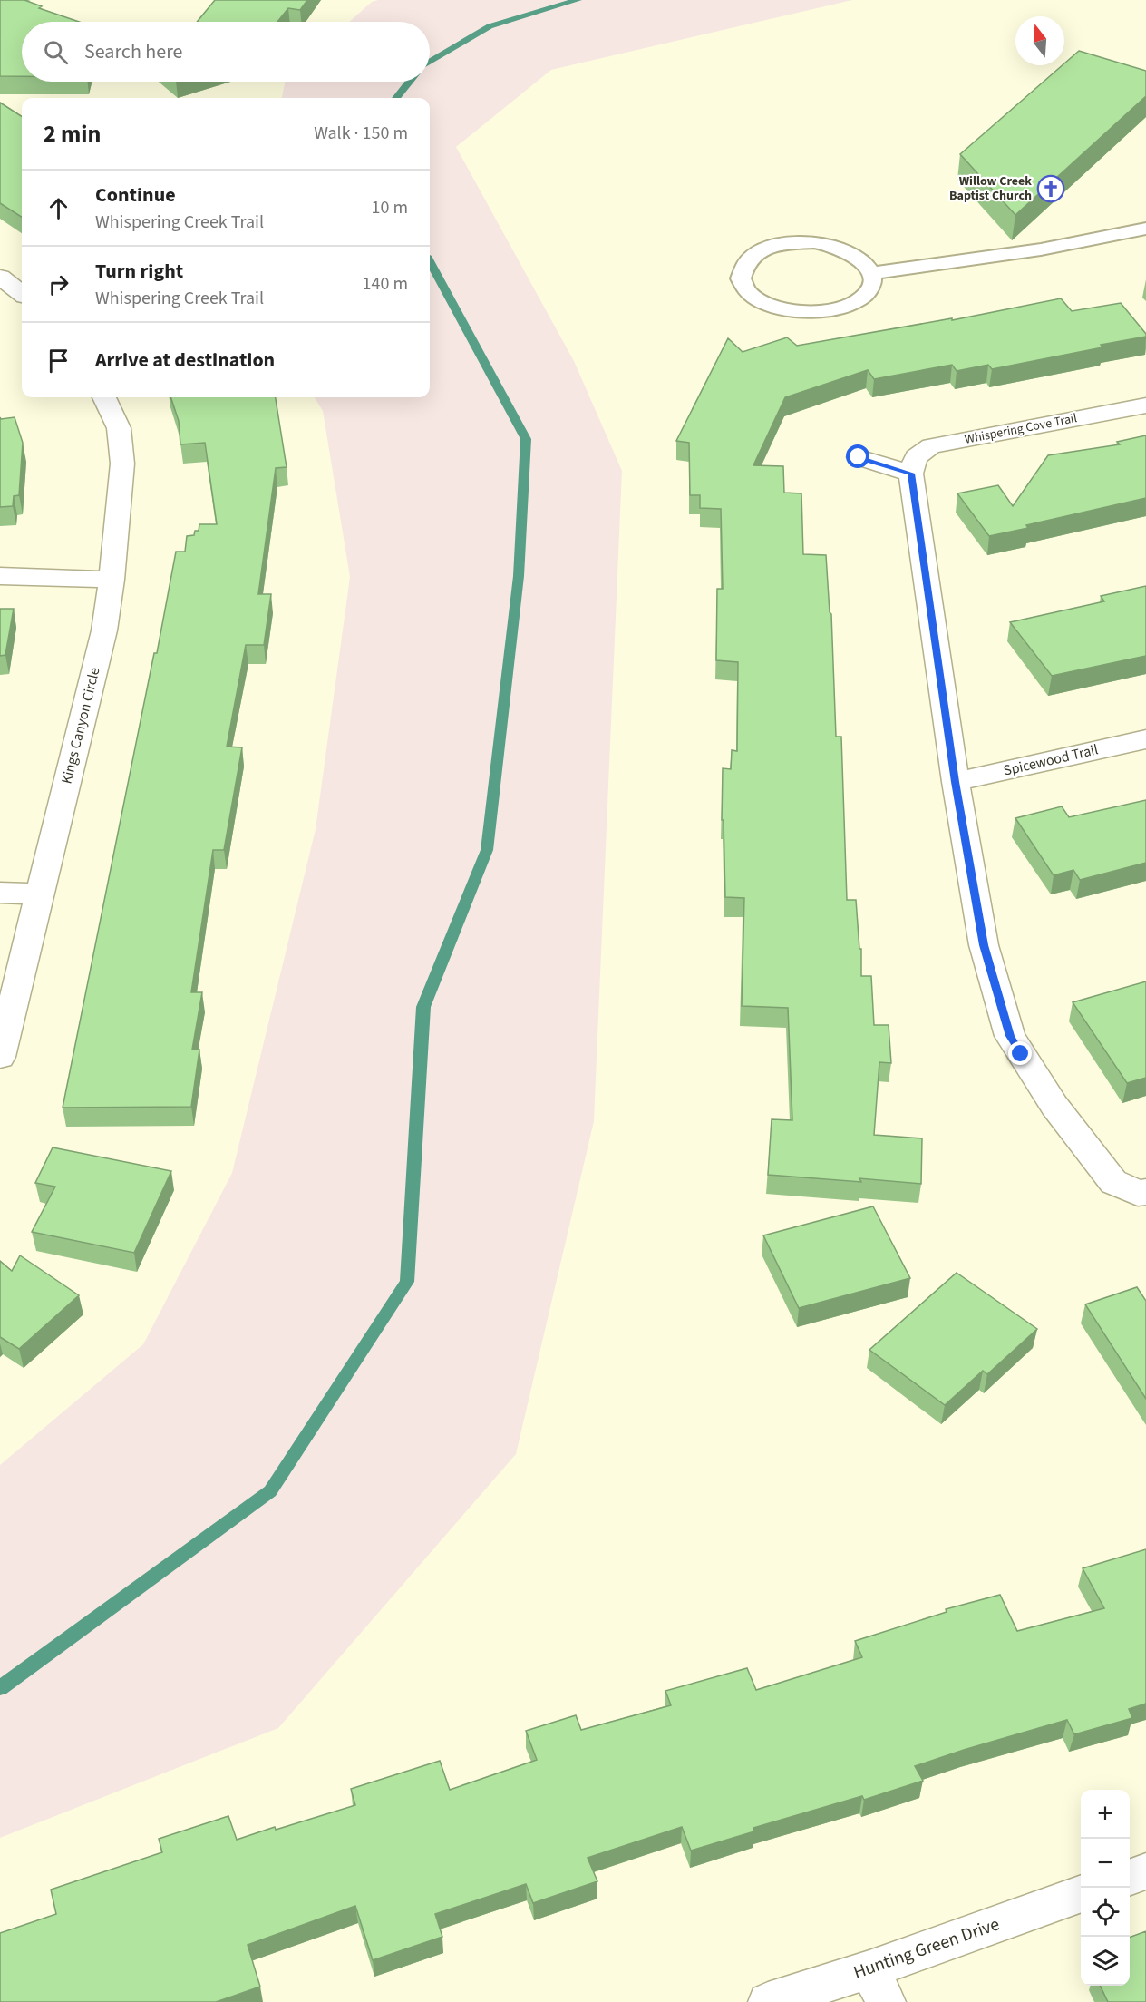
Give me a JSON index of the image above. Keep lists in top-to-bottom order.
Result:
{
  "streets": {
    "street": [
      "Whispering Cove Trail",
      "Kings Canyon Circle",
      "Spicewood Trail",
      "Hunting Green Drive"
    ]
  },
  "places": {
    "church": ["Willow Creek Baptist Church"]
  },
  "north": "top",
  "page": {
    "search": "Search here",
    "heading": ["2 min", "Walk · 150 m"],
    "list": [
      ["Continue", "Whispering Creek Trail", "10 m"],
      ["Turn right", "Whispering Creek Trail", "140 m"],
      "Arrive at destination"
    ],
    "map_buttons": ["+", "−"]
  }
}
